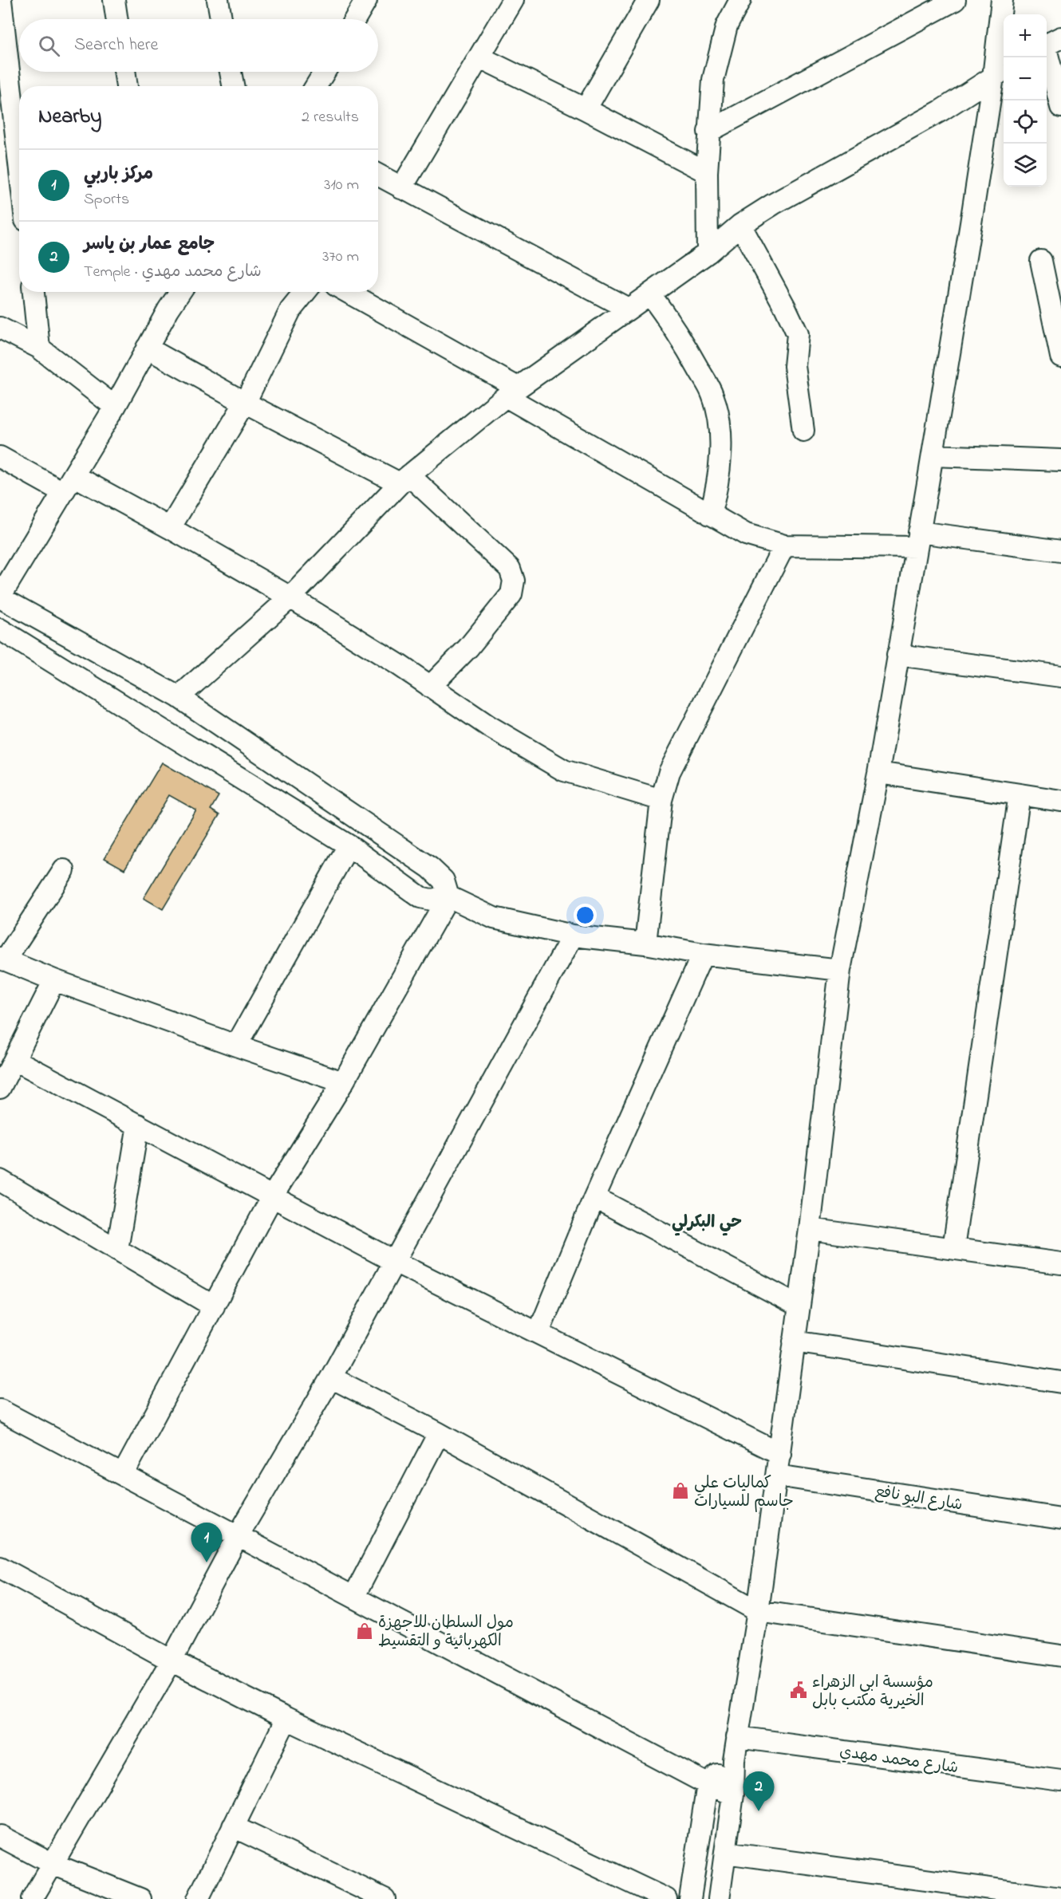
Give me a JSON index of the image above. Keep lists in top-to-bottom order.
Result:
{
  "streets": {
    "street": ["شارع البو نافع", "شارع محمد مهدي"]
  },
  "districts": ["حي البكرلي"],
  "places": {
    "shop": ["كماليات علي جاسم للسيارات", "مول السلطان للاجهزة الكهربائية و التقسيط"],
    "public building": ["مؤسسة ابي الزهراء الخيرية مكتب بابل"]
  },
  "page": {
    "map_buttons": ["+", "−"],
    "search": "Search here",
    "heading": ["Nearby", "2 results"],
    "list": [
      {
        "mark": "1",
        "name": "مركز باربي",
        "note": "Sports",
        "value": "310 m"
      },
      {
        "mark": "2",
        "name": "جامع عمار بن ياسر",
        "note": "Temple · شارع محمد مهدي",
        "value": "370 m"
      }
    ],
    "pins": ["1", "2"]
  }
}
